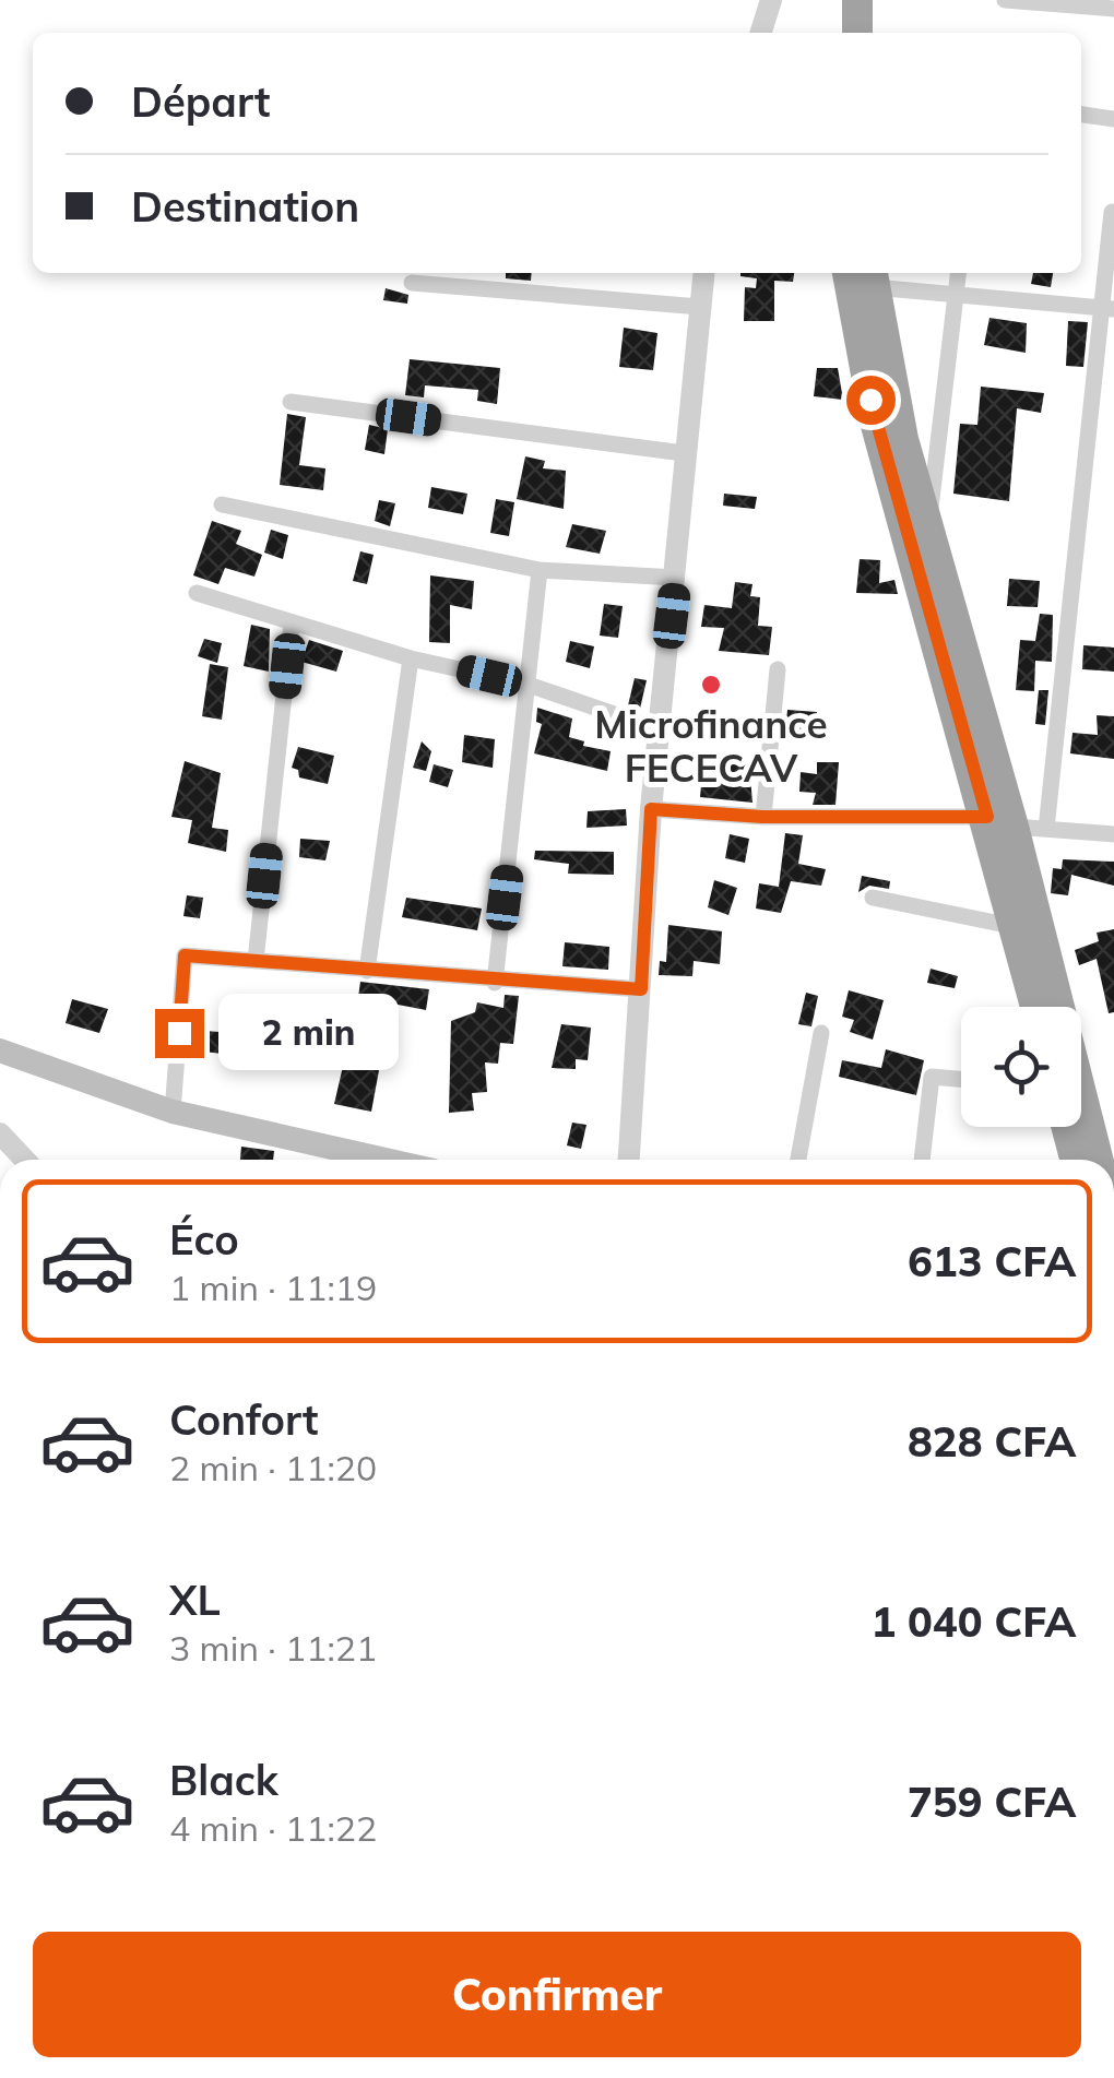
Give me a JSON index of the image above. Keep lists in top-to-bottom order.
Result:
{
  "places": ["Microfinance FECECAV"],
  "page": {
    "banner": ["Départ", "Destination"],
    "bubble": "2 min",
    "list": [
      {
        "name": "Éco",
        "note": "1 min · 11:19",
        "value": "613 CFA"
      },
      {
        "name": "Confort",
        "note": "2 min · 11:20",
        "value": "828 CFA"
      },
      {
        "name": "XL",
        "note": "3 min · 11:21",
        "value": "1 040 CFA"
      },
      {
        "name": "Black",
        "note": "4 min · 11:22",
        "value": "759 CFA"
      }
    ],
    "buttons": "Confirmer"
  }
}
